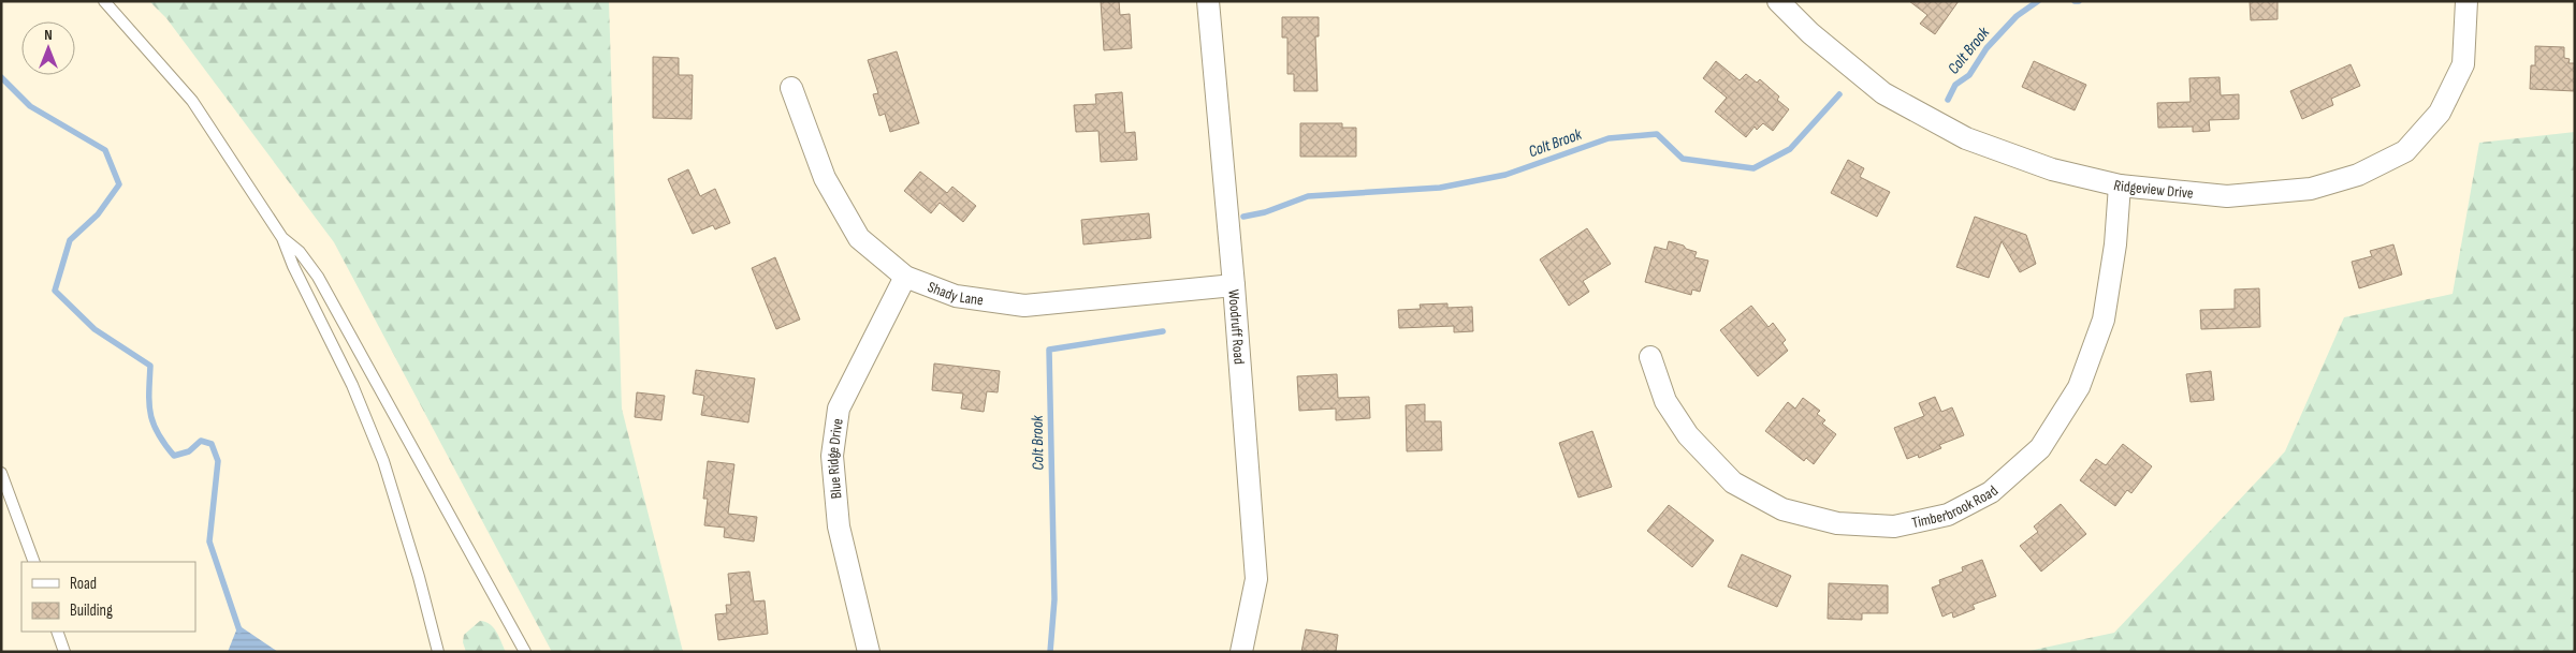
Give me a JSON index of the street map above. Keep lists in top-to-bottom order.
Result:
{
  "streets": {
    "street": [
      "Ridgeview Drive",
      "Shady Lane",
      "Woodruff Road",
      "Blue Ridge Drive",
      "Timberbrook Road"
    ]
  },
  "crossings": [
    ["Ridgeview Drive", "Timberbrook Road"],
    ["Shady Lane", "Woodruff Road"],
    ["Shady Lane", "Blue Ridge Drive"]
  ],
  "water": ["Colt Brook"],
  "legend": ["Road", "Building"],
  "north": "top"
}
